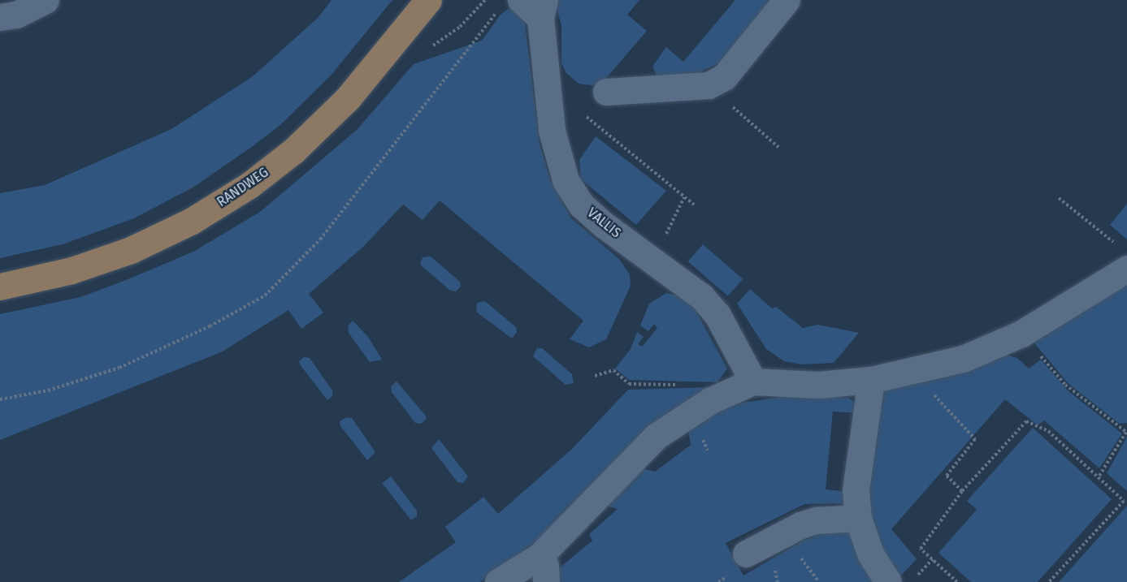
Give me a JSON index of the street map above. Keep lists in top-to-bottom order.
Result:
{
  "streets": {
    "main road": ["RANDWEG"],
    "street": ["VALLIS"]
  }
}
